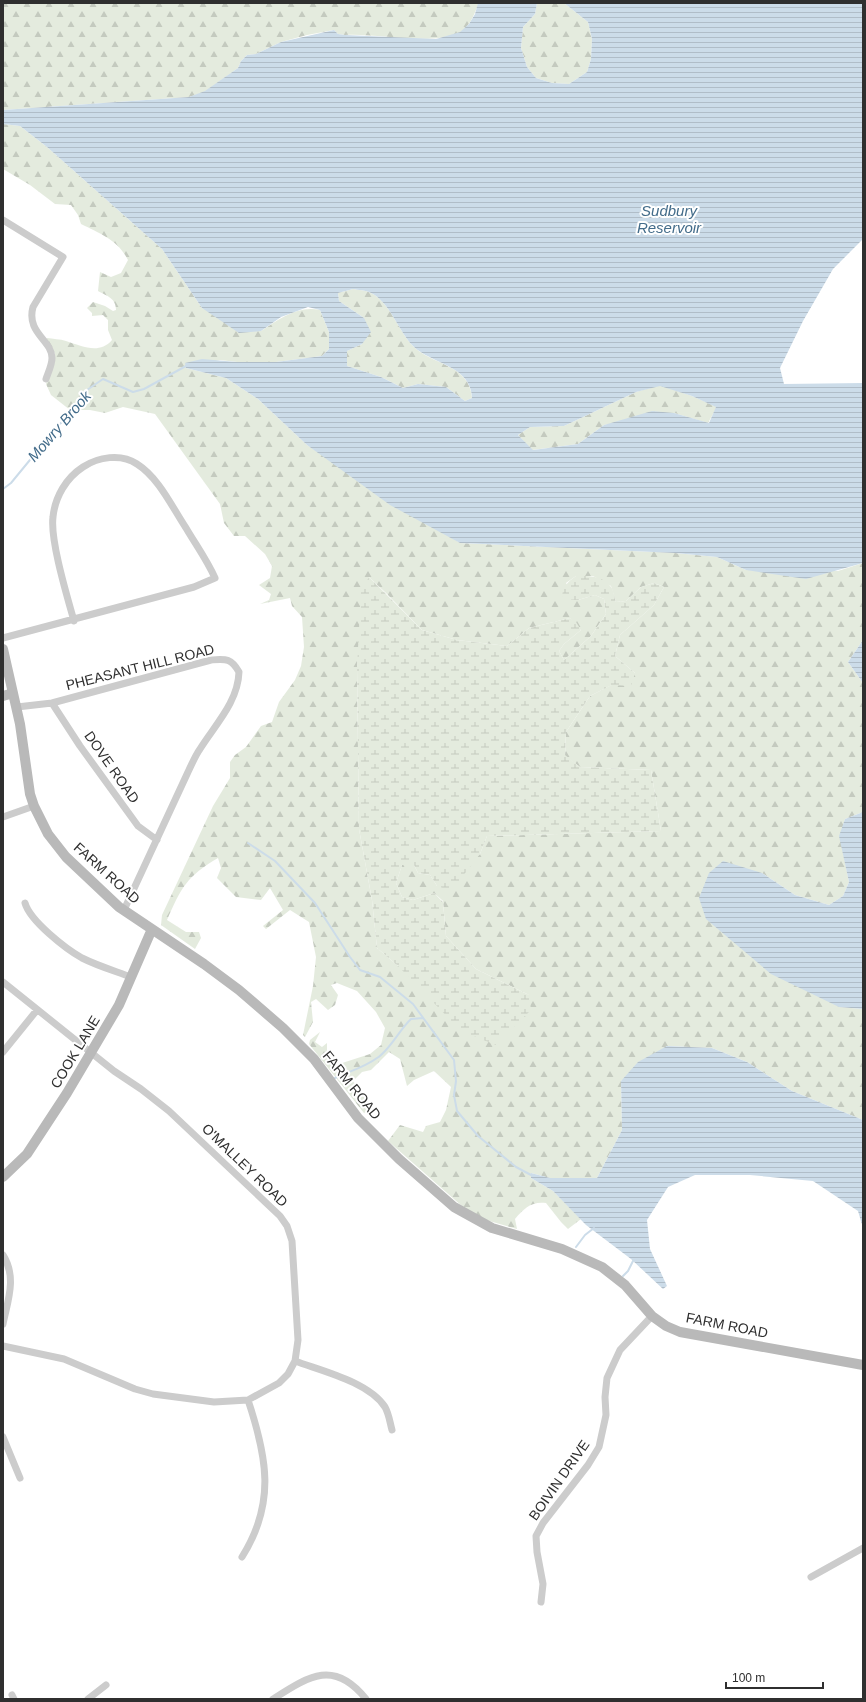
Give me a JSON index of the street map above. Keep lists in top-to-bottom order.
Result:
{
  "streets": {
    "street": [
      "PHEASANT HILL ROAD",
      "DOVE ROAD",
      "FARM ROAD",
      "COOK LANE",
      "O'MALLEY ROAD",
      "BOIVIN DRIVE"
    ]
  },
  "crossings": [
    ["PHEASANT HILL ROAD", "DOVE ROAD"],
    ["PHEASANT HILL ROAD", "FARM ROAD"],
    ["FARM ROAD", "COOK LANE"],
    ["FARM ROAD", "BOIVIN DRIVE"],
    ["COOK LANE", "O'MALLEY ROAD"]
  ],
  "water": ["Sudbury Reservoir", "Mowry Brook"],
  "scale_bar": "100 m"
}
